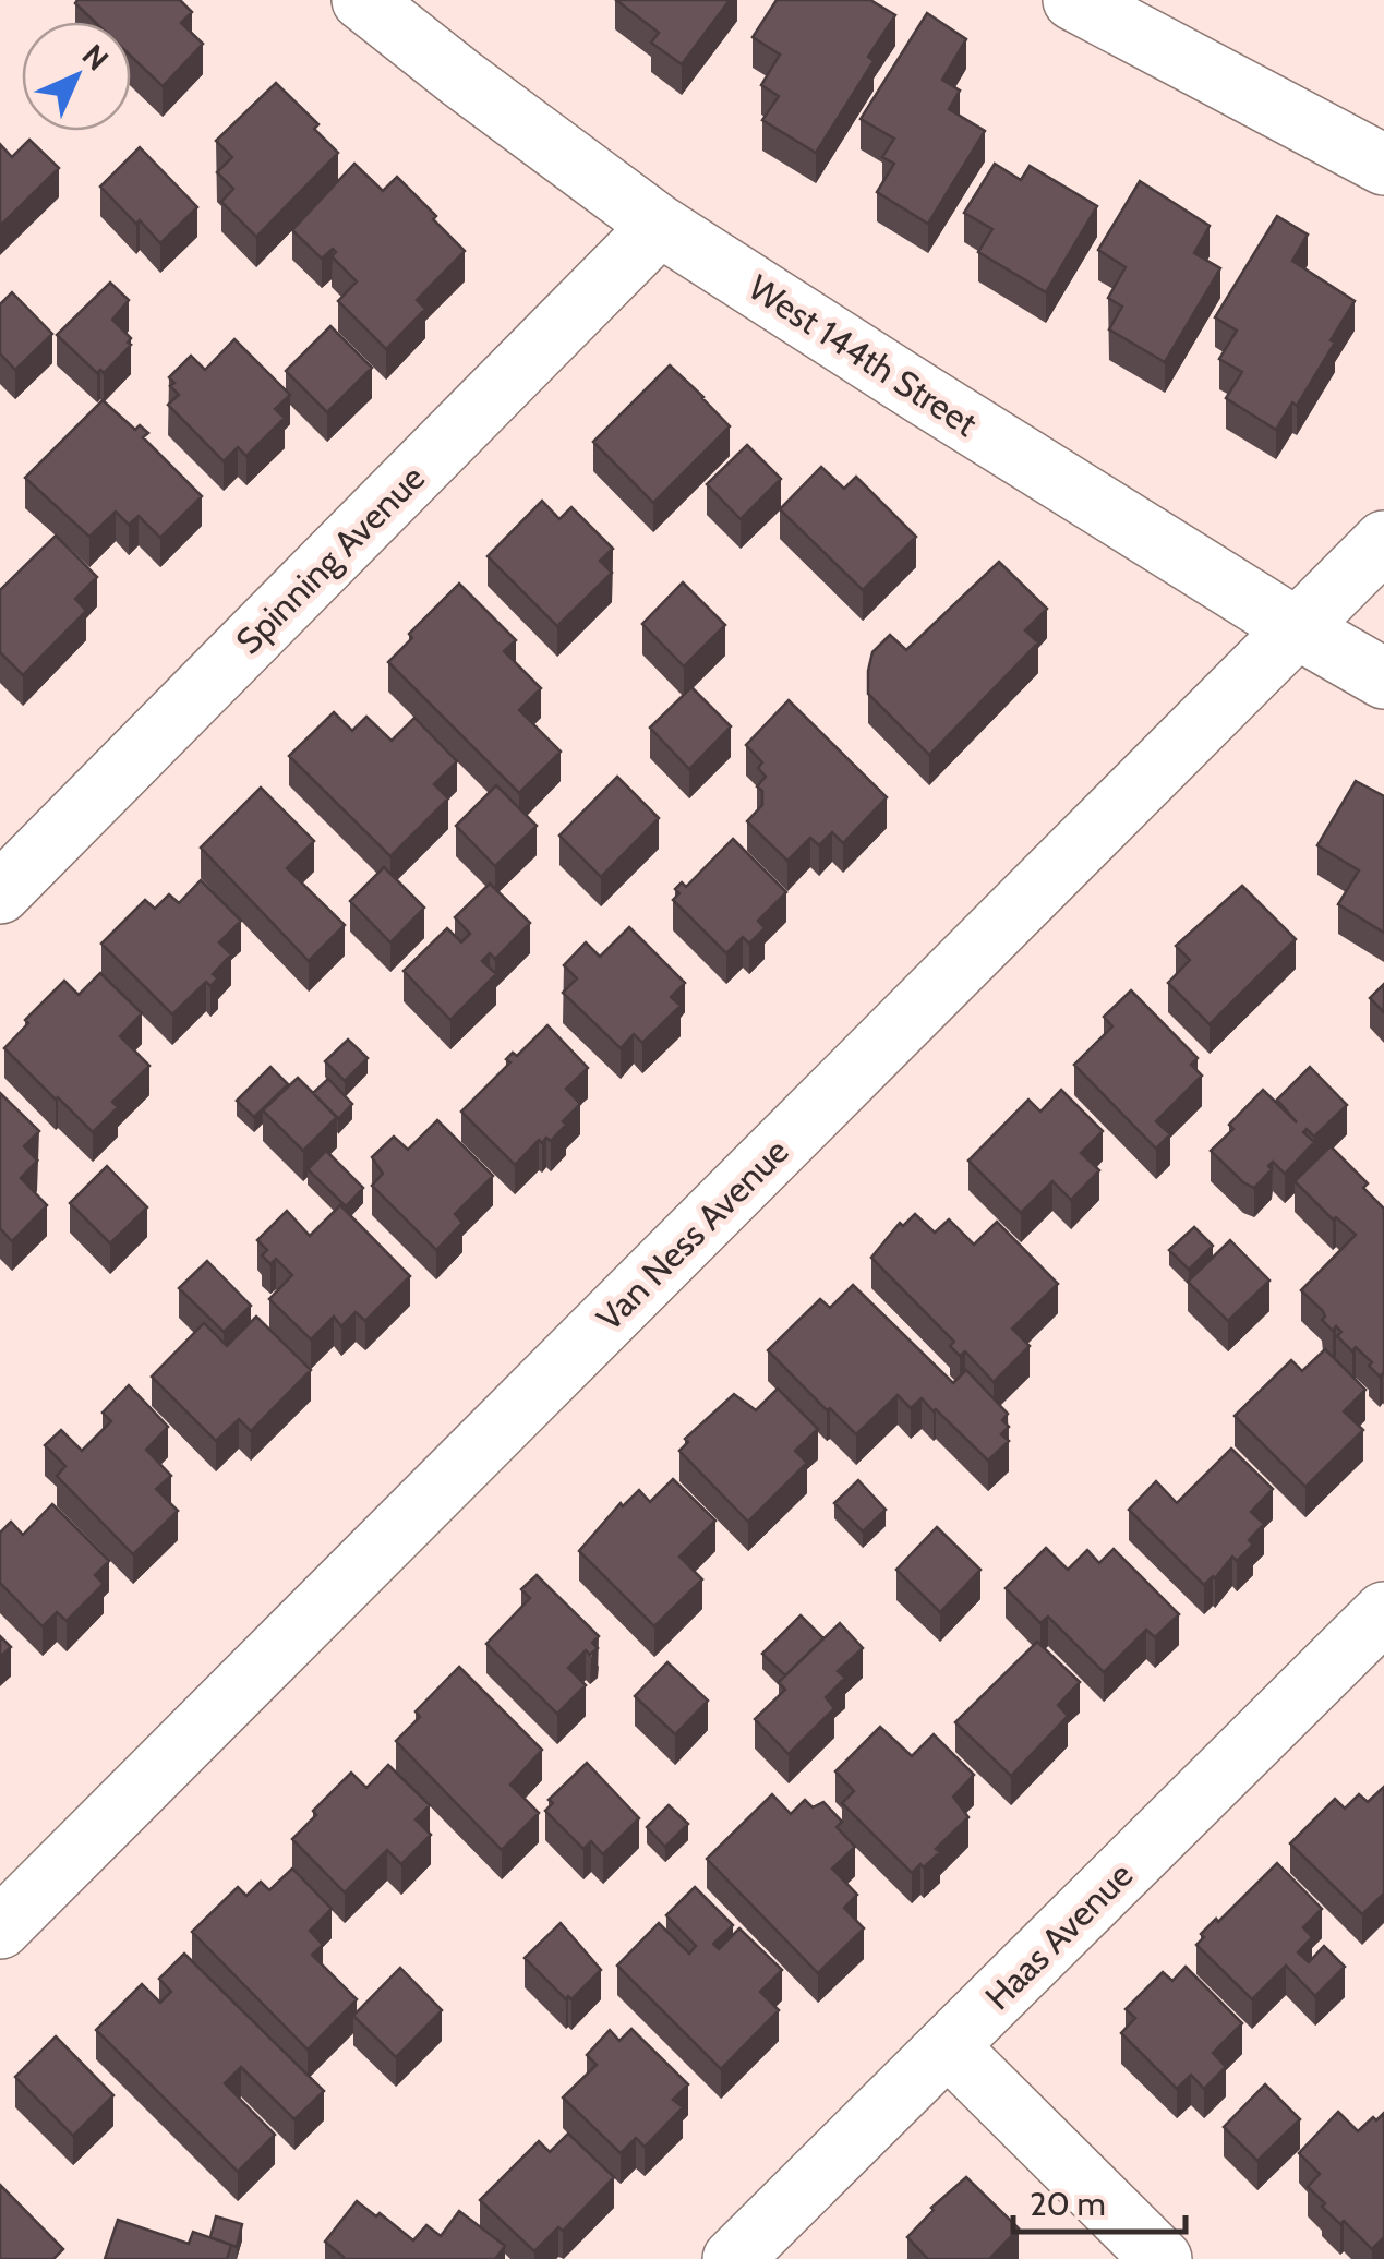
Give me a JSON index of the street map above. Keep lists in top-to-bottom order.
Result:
{
  "streets": {
    "street": [
      "West 144th Street",
      "Spinning Avenue",
      "Van Ness Avenue",
      "Haas Avenue"
    ]
  },
  "crossings": [
    ["West 144th Street", "Spinning Avenue"],
    ["West 144th Street", "Van Ness Avenue"]
  ],
  "scale_bar": "20 m",
  "north": "top right"
}
